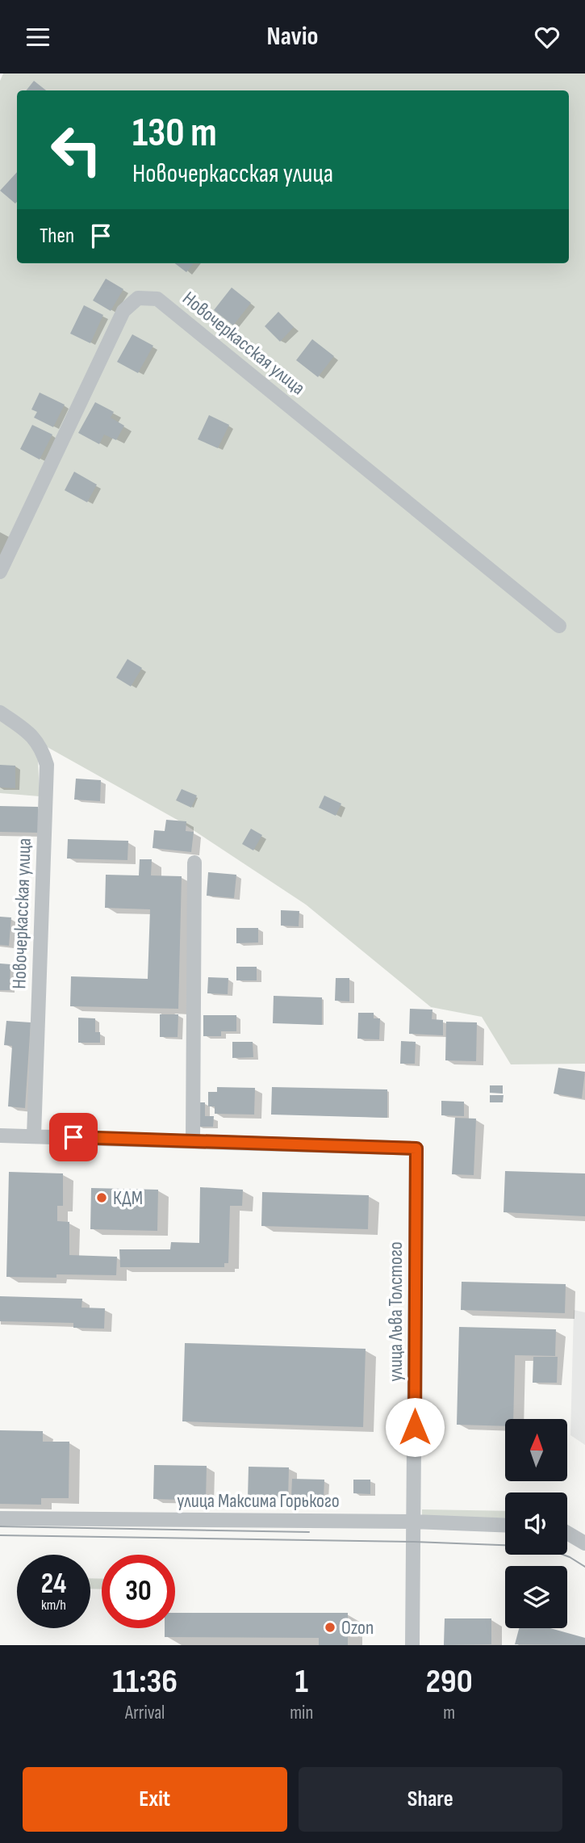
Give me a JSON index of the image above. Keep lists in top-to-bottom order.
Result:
{
  "streets": {
    "street": ["Новочеркасская улица", "улица Льва Толстого", "улица Максима Горького"]
  },
  "crossings": [
    ["улица Льва Толстого", "улица Максима Горького"]
  ],
  "places": ["КДМ", "Ozon"],
  "north": "top",
  "page": {
    "header": "Navio",
    "turn": ["130 m", "Новочеркасская улица"],
    "then": "Then",
    "speed": "24 km/h",
    "limit": "30",
    "eta": [
      "11:36",
      "Arrival",
      "1",
      "min",
      "290",
      "m"
    ],
    "buttons": ["Exit", "Share"]
  }
}
